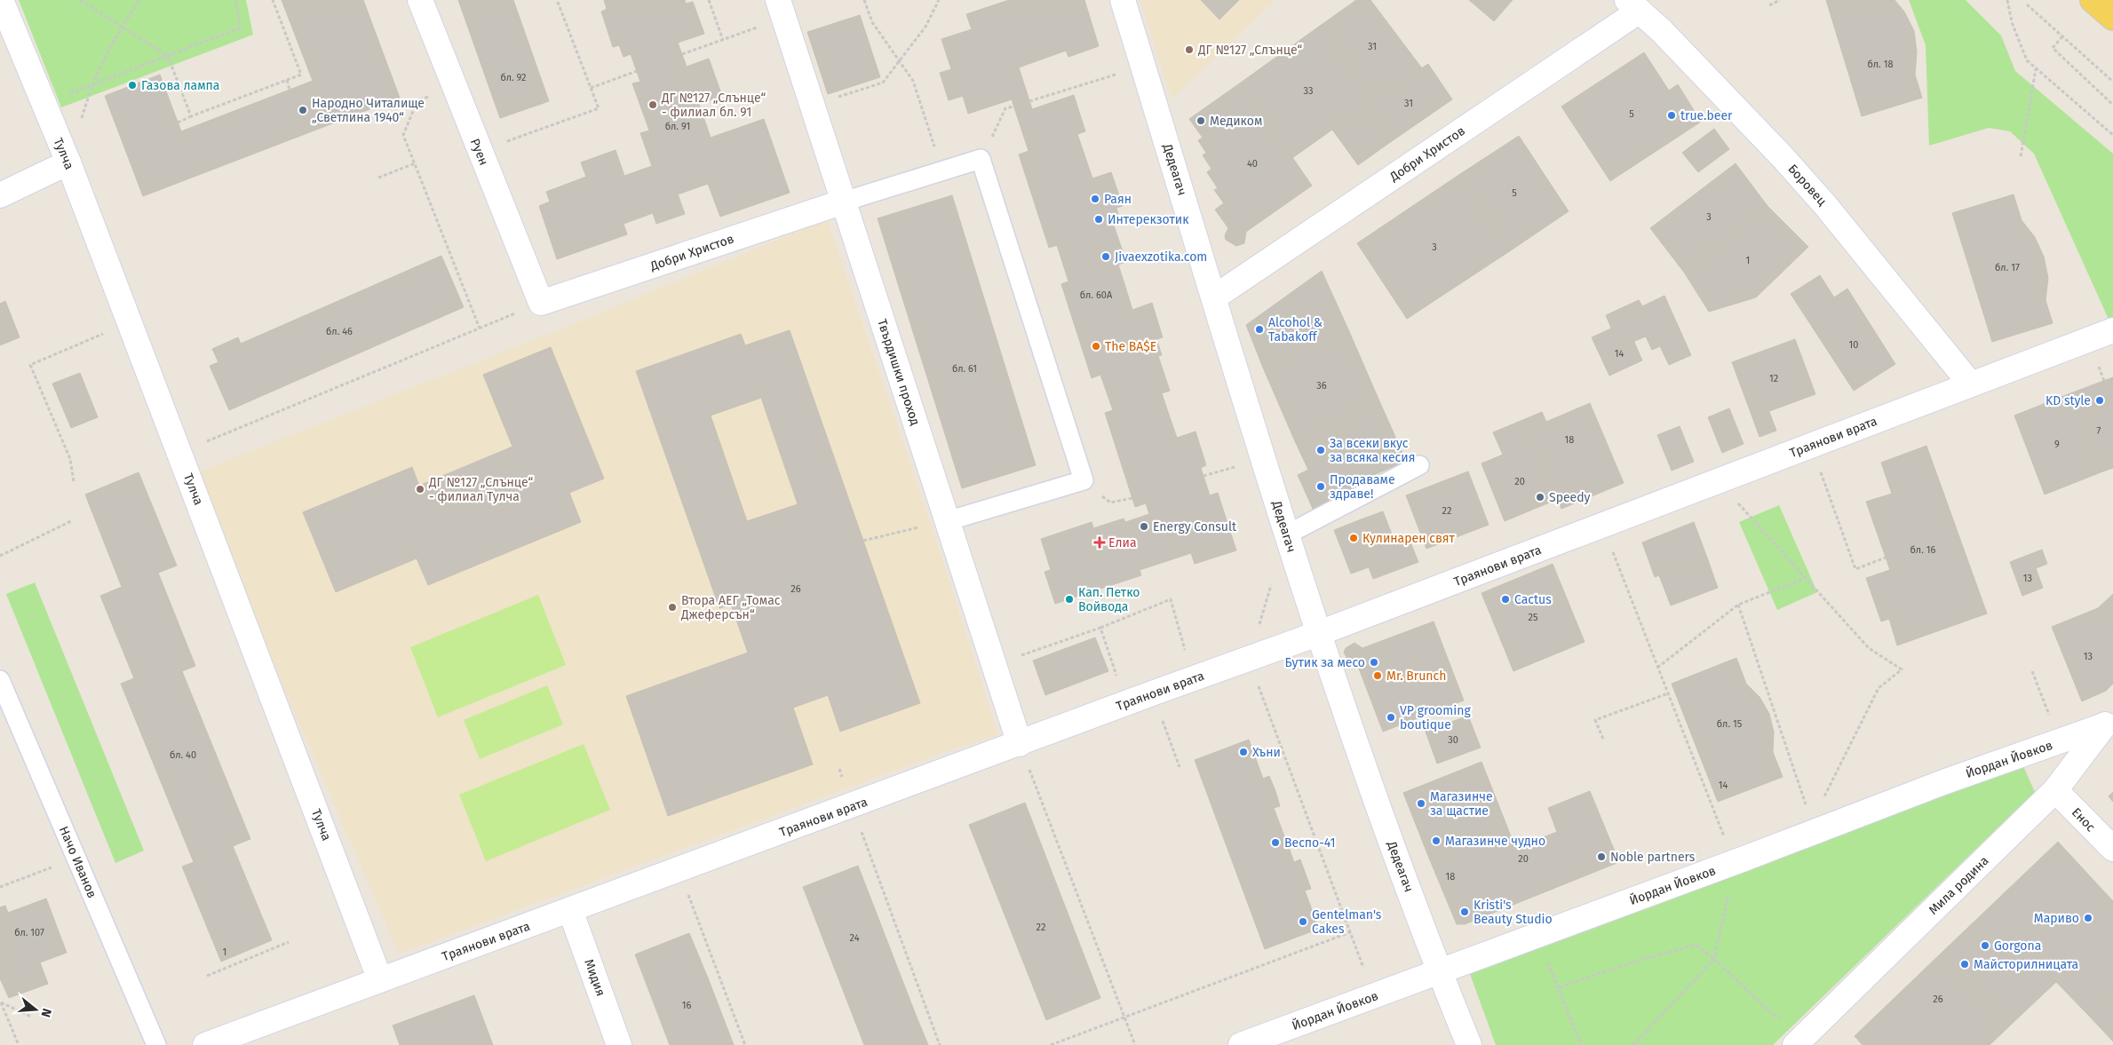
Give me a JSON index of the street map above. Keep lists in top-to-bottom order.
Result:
{
  "streets": {
    "street": [
      "Руен",
      "Тулча",
      "Добри Христов",
      "Дедеагач",
      "Боровец",
      "Твърдишки проход",
      "Траянови врата",
      "Йордан Йовков",
      "Енос",
      "Мила родина",
      "Мидия"
    ],
    "lane": ["Начо Иванов"]
  },
  "crossings": [
    ["Руен", "Добри Христов"],
    ["Тулча", "Траянови врата"],
    ["Добри Христов", "Дедеагач"],
    ["Добри Христов", "Боровец"],
    ["Добри Христов", "Твърдишки проход"],
    ["Дедеагач", "Траянови врата"],
    ["Дедеагач", "Йордан Йовков"],
    ["Боровец", "Траянови врата"],
    ["Твърдишки проход", "Траянови врата"],
    ["Траянови врата", "Мидия"],
    ["Йордан Йовков", "Мила родина"],
    ["Енос", "Мила родина"]
  ],
  "places": {
    "other": [
      "ДГ №127 „Слънце“",
      "Газова лампа",
      "ДГ №127 „Слънце“ - филиал бл. 91",
      "Народно Читалище „Светлина 1940“",
      "true.beer",
      "Медиком",
      "Раян",
      "Интерекзотик",
      "Jivaexzotika.com",
      "Alcohol & Tabakoff",
      "The BA$E",
      "KD style",
      "За всеки вкус за всяка кесия",
      "Продаваме здраве!",
      "ДГ №127 „Слънце“ - филиал Тулча",
      "Speedy",
      "Energy Consult",
      "Кулинарен свят",
      "Кап. Петко Войвода",
      "Cactus",
      "Втора АЕГ „Томас Джеферсън“",
      "Бутик за месо",
      "Mr. Brunch",
      "VP grooming boutique",
      "Хъни",
      "Магазинче за щастие",
      "Магазинче чудно",
      "Веспо-41",
      "Noble partners",
      "Kristi's Beauty Studio",
      "Мариво",
      "Gentelman's Cakes",
      "Gorgona",
      "Майсторилницата"
    ],
    "health": ["Елиа"]
  },
  "house_numbers": [
    "31",
    "бл. 18",
    "бл. 92",
    "33",
    "31",
    "5",
    "бл. 91",
    "40",
    "5",
    "3",
    "3",
    "1",
    "бл. 17",
    "бл. 60А",
    "бл. 46",
    "10",
    "14",
    "бл. 61",
    "12",
    "36",
    "7",
    "18",
    "9",
    "20",
    "22",
    "бл. 16",
    "13",
    "26",
    "25",
    "13",
    "бл. 15",
    "30",
    "бл. 40",
    "14",
    "20",
    "18",
    "22",
    "бл. 107",
    "24",
    "1",
    "26",
    "16"
  ],
  "north": "right"
}
